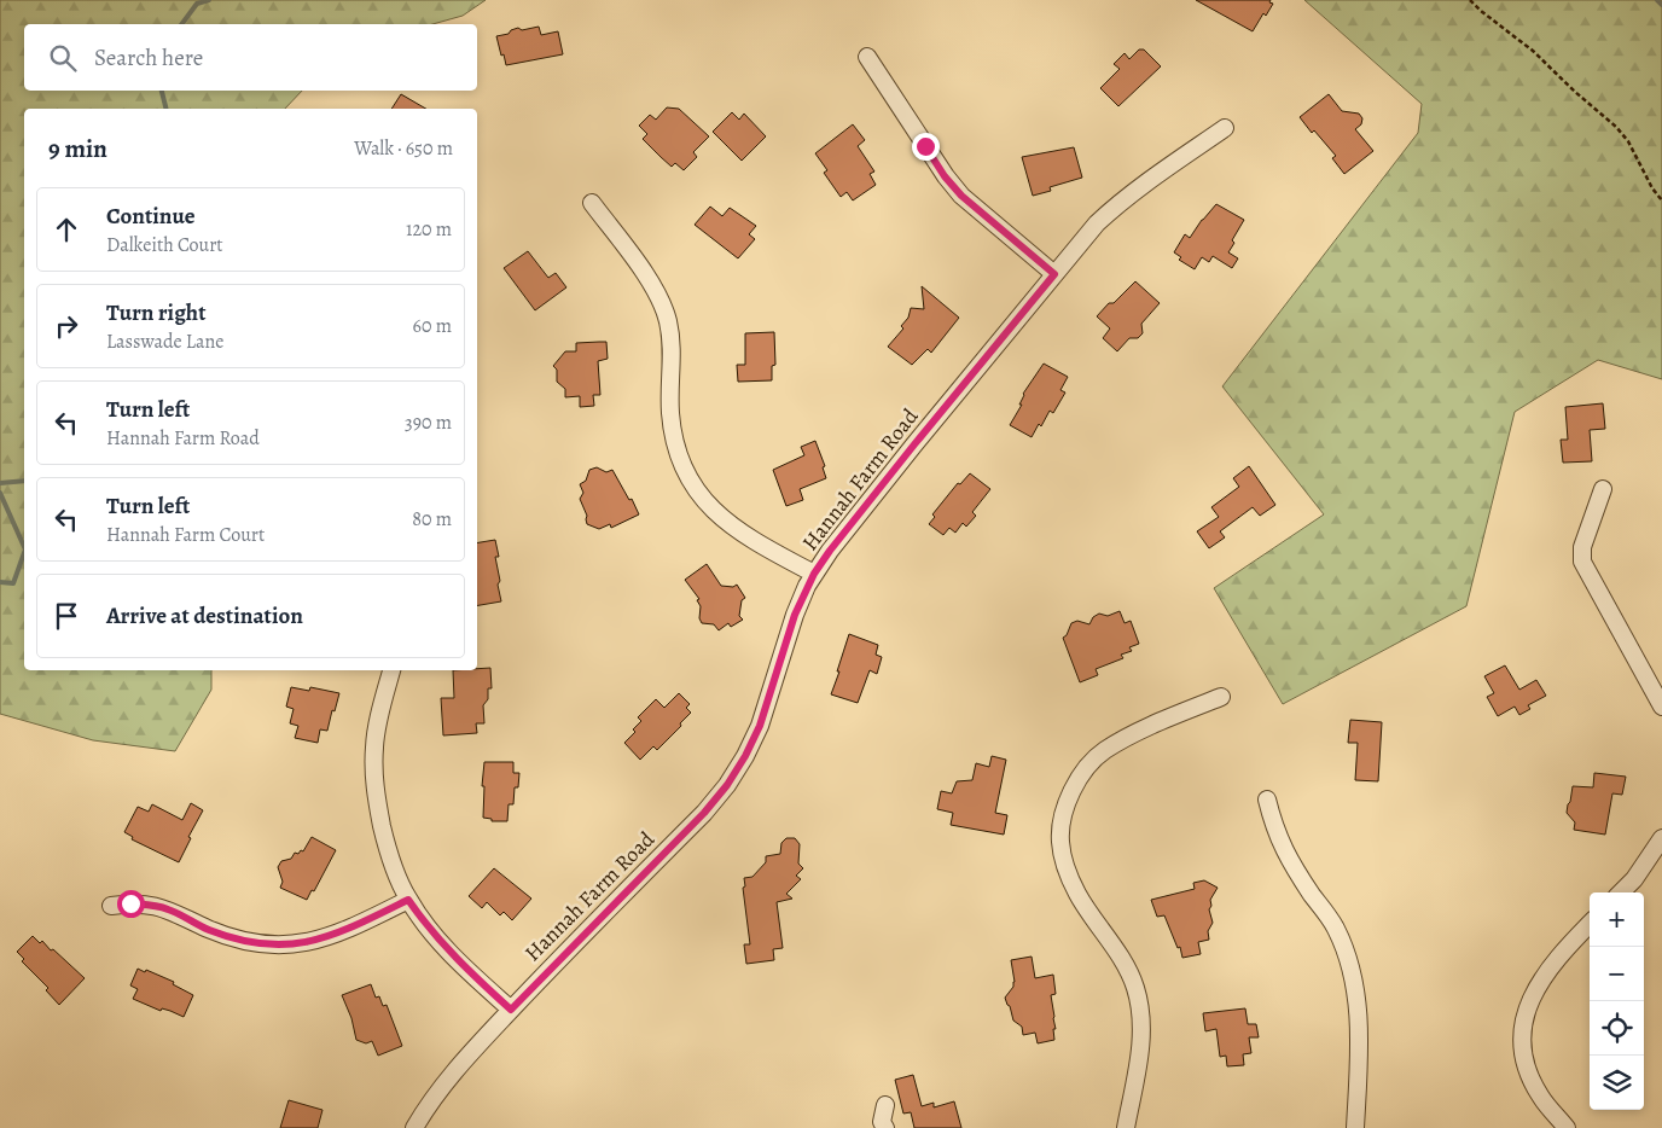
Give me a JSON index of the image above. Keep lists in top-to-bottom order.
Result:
{
  "streets": {
    "street": ["Hannah Farm Road"]
  },
  "page": {
    "search": "Search here",
    "heading": ["9 min", "Walk · 650 m"],
    "list": [
      ["Continue", "Dalkeith Court", "120 m"],
      ["Turn right", "Lasswade Lane", "60 m"],
      ["Turn left", "Hannah Farm Road", "390 m"],
      ["Turn left", "Hannah Farm Court", "80 m"],
      "Arrive at destination"
    ],
    "map_buttons": ["+", "−"]
  }
}
